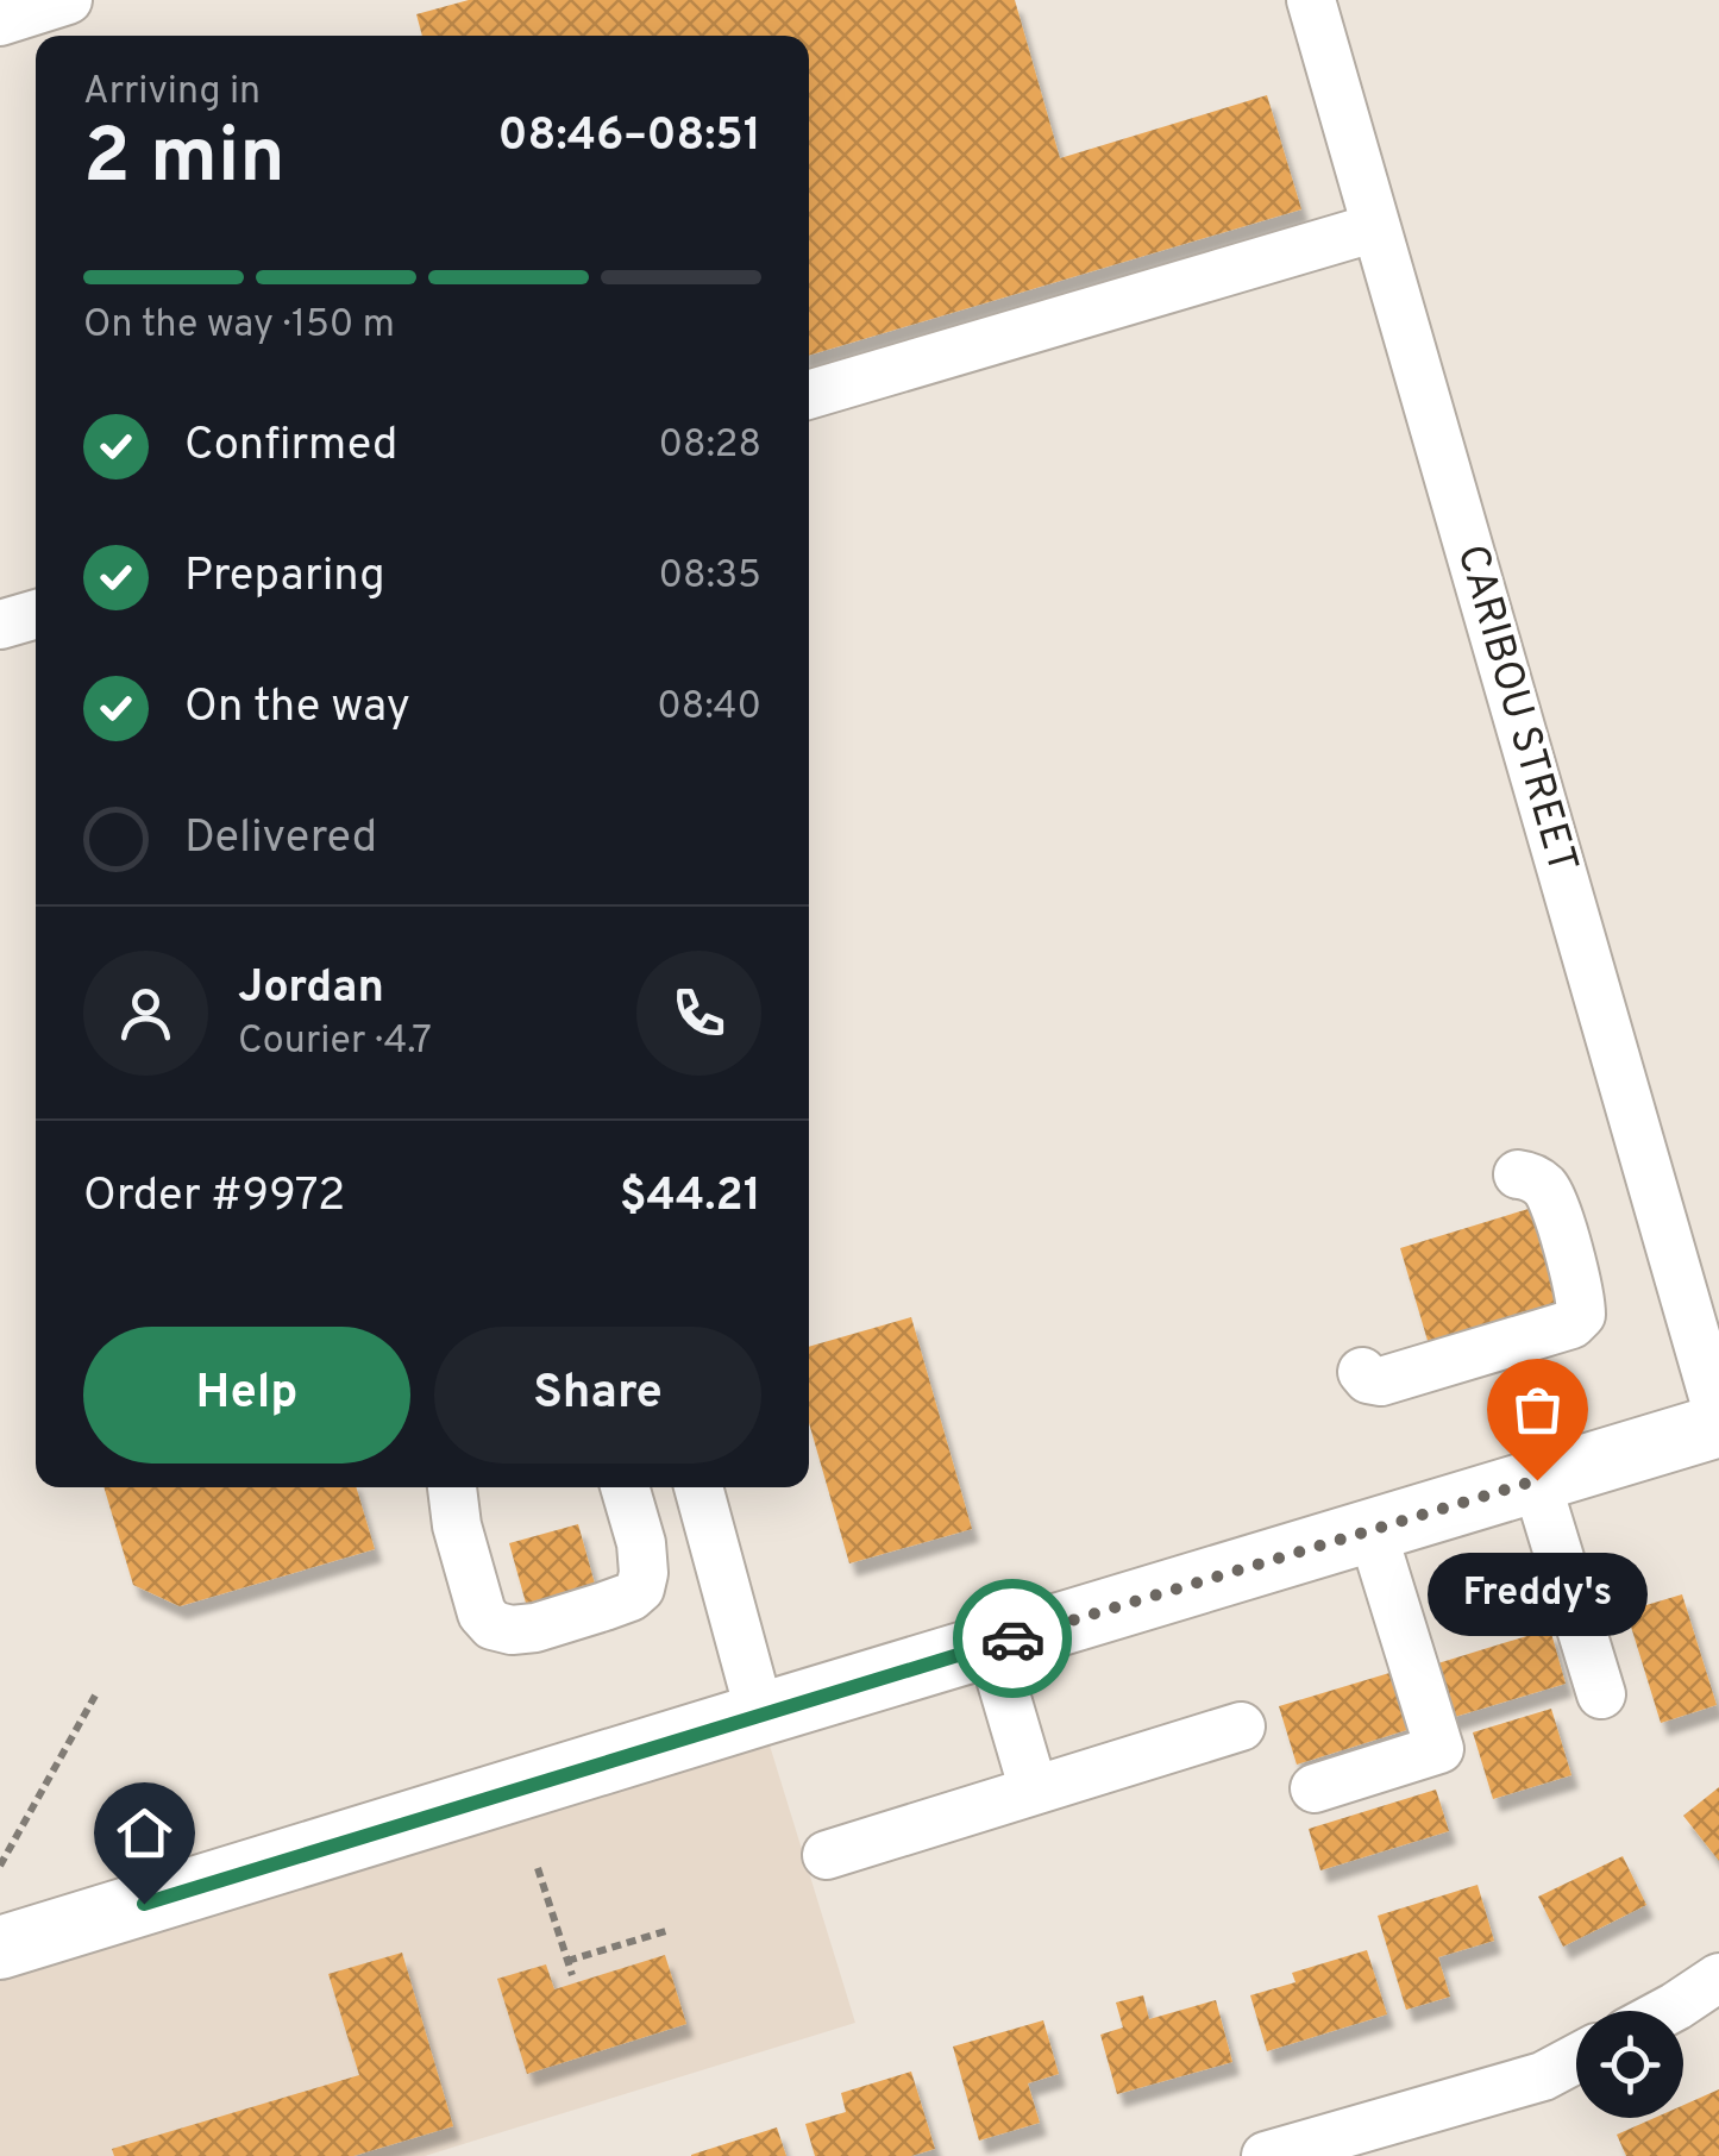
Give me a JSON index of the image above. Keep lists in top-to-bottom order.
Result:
{
  "streets": {
    "street": ["CARIBOU STREET"]
  },
  "places": ["Freddy's"],
  "page": {
    "heading": ["2 min", "Arriving in", "08:46–08:51"],
    "panel": [
      "Jordan",
      "Courier · 4.7",
      "Order #9972",
      "$44.21"
    ],
    "bar": "On the way · 150 m",
    "list": [
      ["Confirmed", "08:28"],
      ["Preparing", "08:35"],
      ["On the way", "08:40"],
      "Delivered"
    ],
    "buttons": ["Help", "Share"],
    "bubble": "Freddy's"
  }
}
